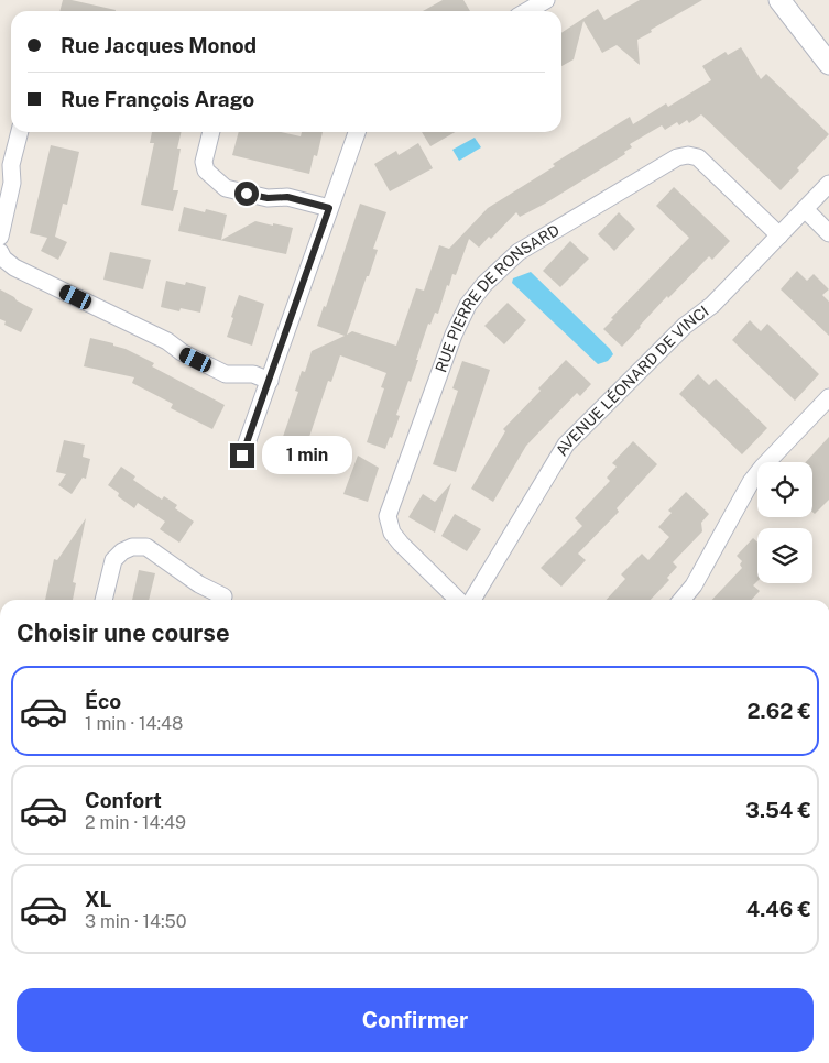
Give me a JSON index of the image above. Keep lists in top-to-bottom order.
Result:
{
  "streets": {
    "street": ["RUE PIERRE DE RONSARD", "AVENUE LÉONARD DE VINCI"]
  },
  "crossings": [
    ["RUE PIERRE DE RONSARD", "AVENUE LÉONARD DE VINCI"]
  ],
  "page": {
    "banner": ["Rue Jacques Monod", "Rue François Arago"],
    "bubble": "1 min",
    "heading": "Choisir une course",
    "list": [
      {
        "name": "Éco",
        "note": "1 min · 14:48",
        "value": "2.62 €"
      },
      {
        "name": "Confort",
        "note": "2 min · 14:49",
        "value": "3.54 €"
      },
      {
        "name": "XL",
        "note": "3 min · 14:50",
        "value": "4.46 €"
      }
    ],
    "buttons": "Confirmer"
  }
}
